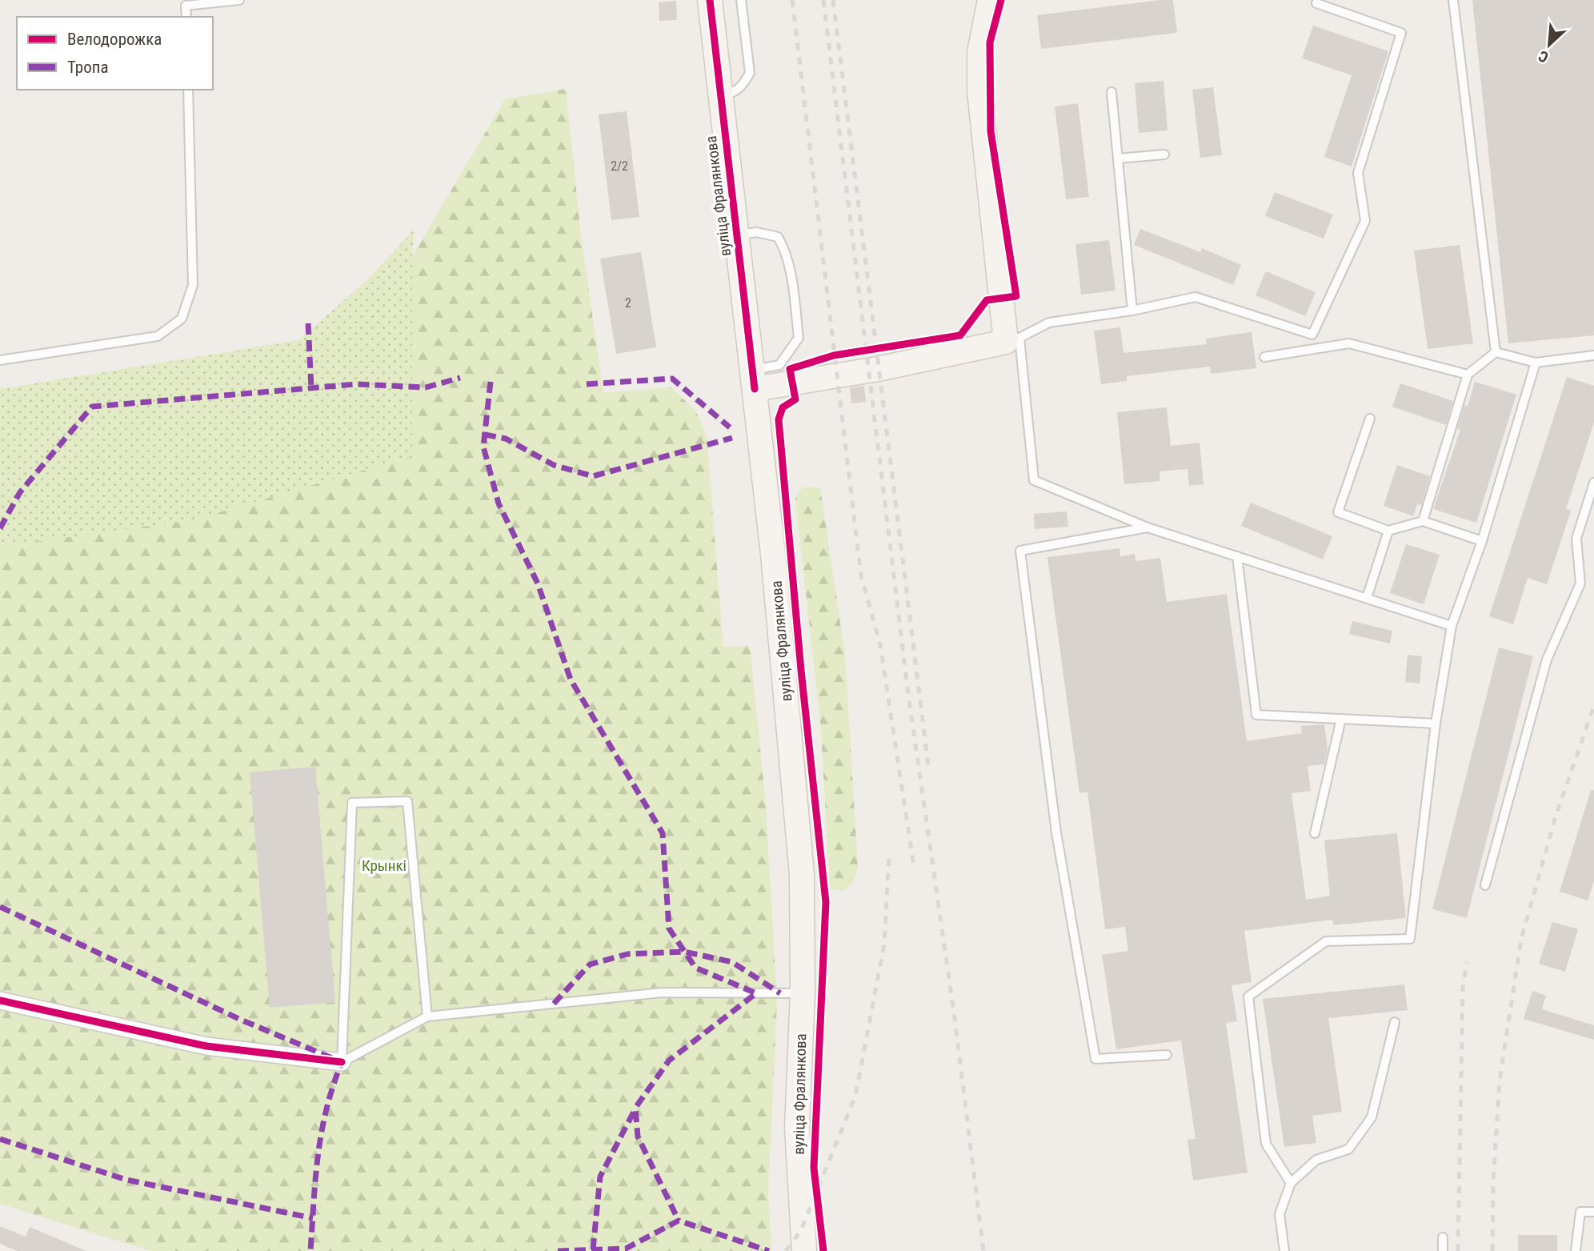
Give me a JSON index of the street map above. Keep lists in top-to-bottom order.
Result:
{
  "streets": {
    "main road": ["вуліца Фралянкова"]
  },
  "parks": ["Крынкі"],
  "house_numbers": ["2/2", "2"],
  "legend": ["Велодорожка", "Тропа"],
  "north": "bottom left"
}
